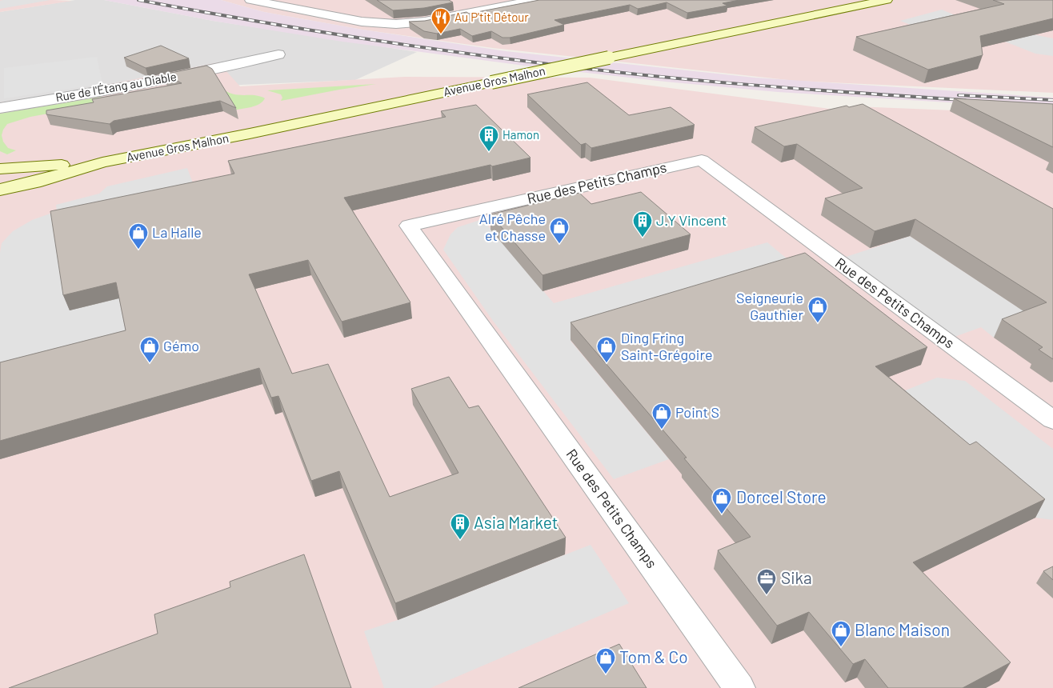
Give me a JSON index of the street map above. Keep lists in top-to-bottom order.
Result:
{
  "streets": {
    "main road": ["Avenue Gros Malhon"],
    "street": ["Rue de l'Étang au Diable", "Rue des Petits Champs"]
  },
  "places": {
    "restaurant": ["Au P'tit Détour"],
    "building": ["Hamon", "J.Y Vincent", "Asia Market"],
    "shop": [
      "Alré Pêche et Chasse",
      "La Halle",
      "Seigneurie Gauthier",
      "Gémo",
      "Ding Fring Saint-Grégoire",
      "Point S",
      "Dorcel Store",
      "Blanc Maison",
      "Tom & Co"
    ],
    "office": ["Sika"]
  }
}
